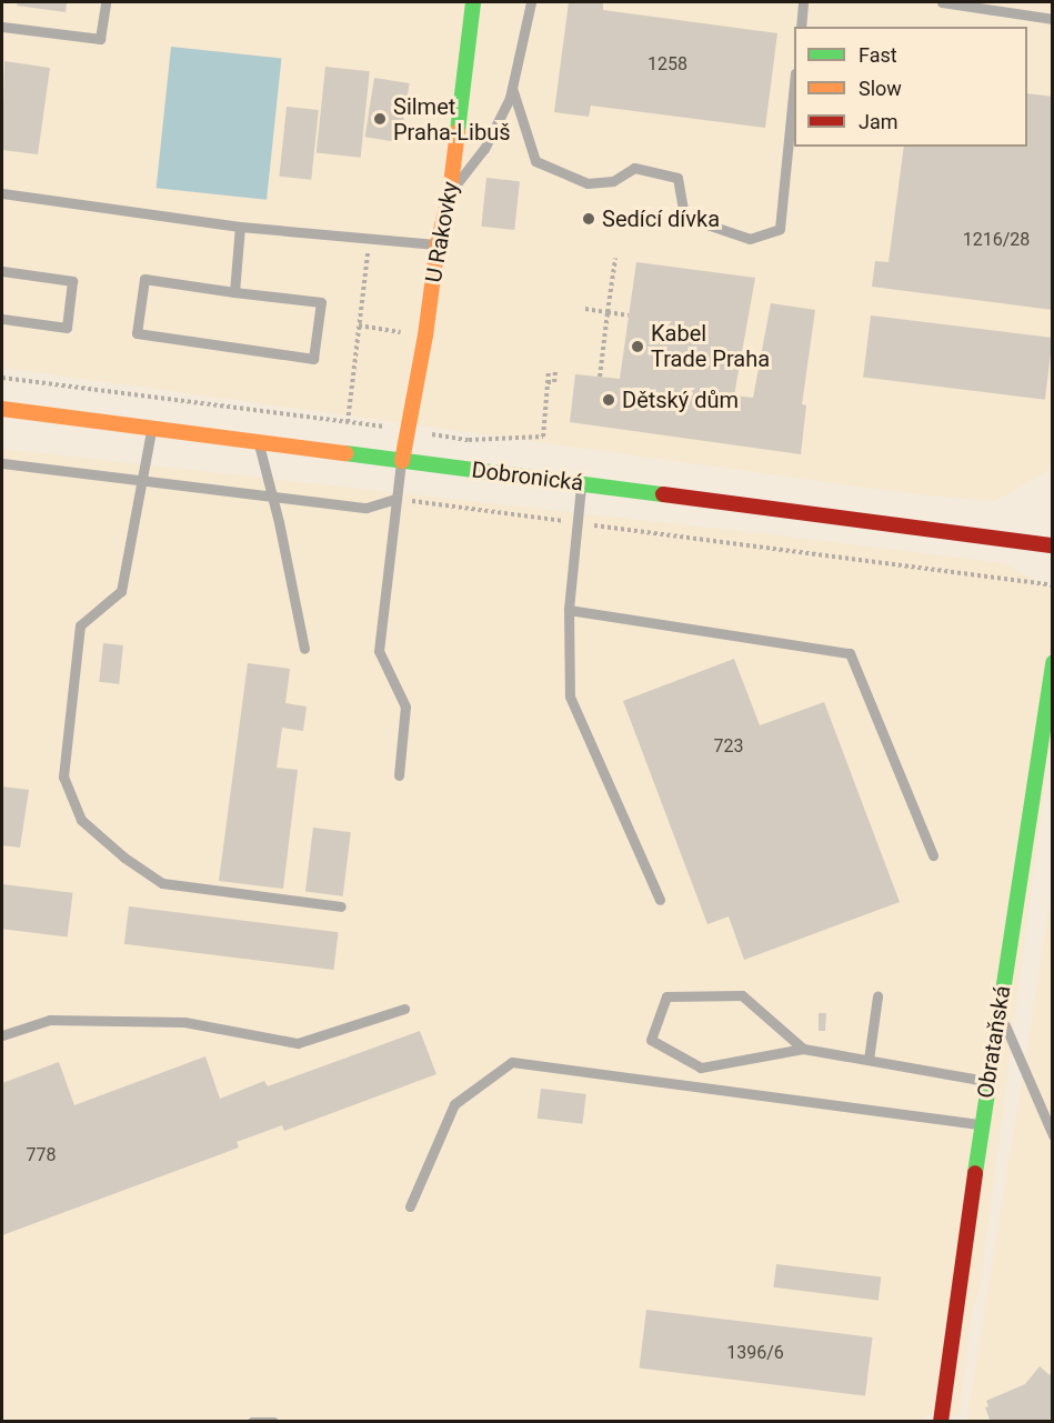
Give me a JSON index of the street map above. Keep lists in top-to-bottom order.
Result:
{
  "streets": {
    "street": ["U Rakovky", "Dobronická", "Obrataňská"]
  },
  "crossings": [
    ["U Rakovky", "Dobronická"]
  ],
  "places": [
    "Silmet Praha-Libuš",
    "Sedící dívka",
    "Kabel Trade Praha",
    "Dětský dům"
  ],
  "house_numbers": [
    "1258",
    "1216/28",
    "723",
    "778",
    "1396/6"
  ],
  "legend": ["Fast", "Slow", "Jam"]
}
